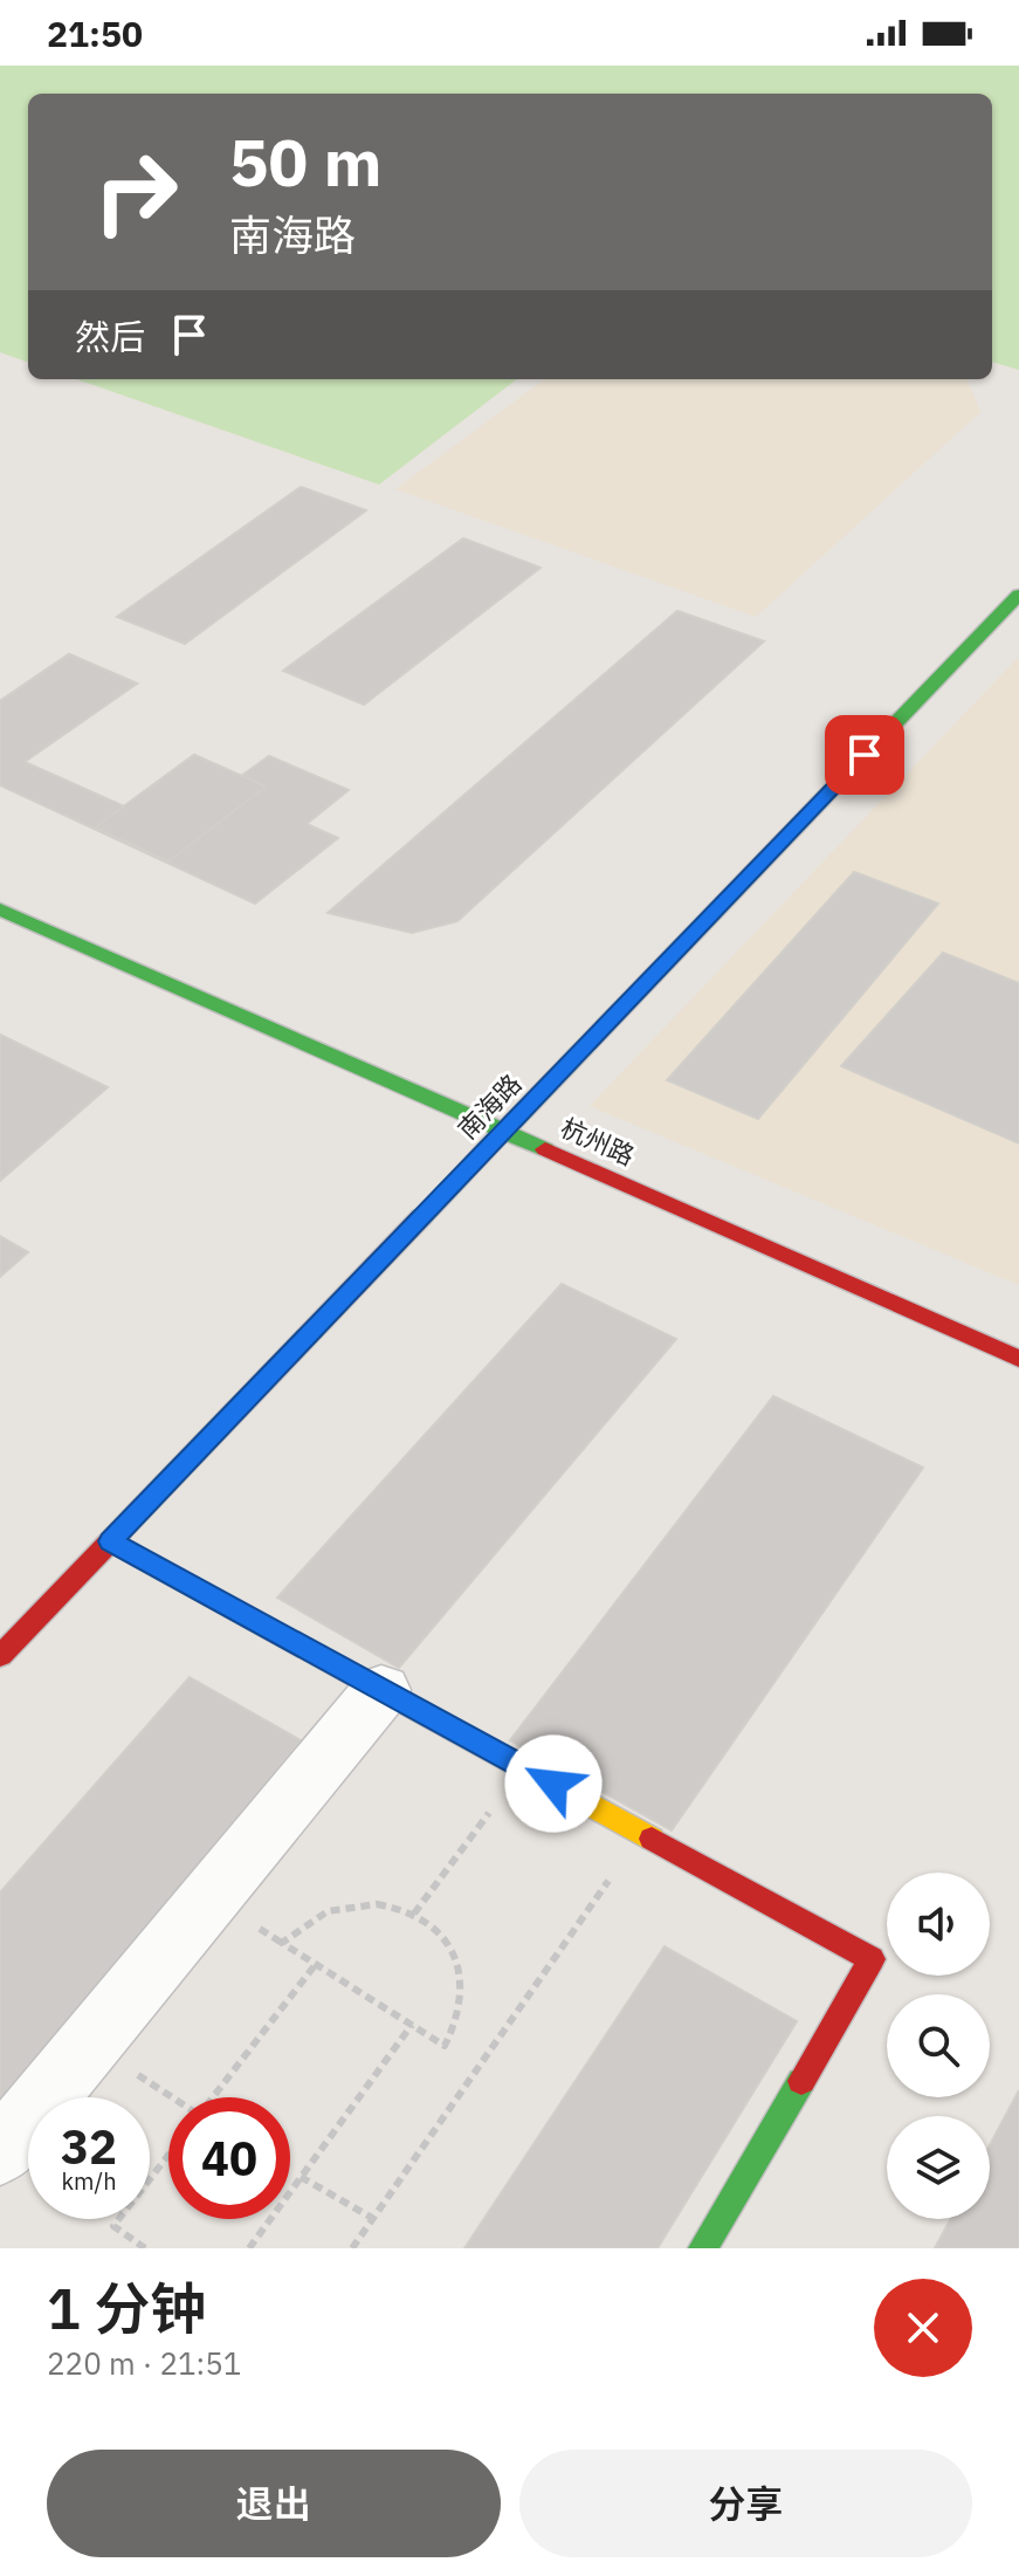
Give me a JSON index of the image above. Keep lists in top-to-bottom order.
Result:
{
  "streets": {
    "main road": ["南海路", "杭州路"]
  },
  "crossings": [
    ["南海路", "杭州路"]
  ],
  "page": {
    "status": "21:50",
    "turn": ["50 m", "南海路"],
    "then": "然后",
    "speed": "32 km/h",
    "limit": "40",
    "heading": ["1 分钟", "220 m · 21:51"],
    "buttons": ["退出", "分享"]
  }
}
